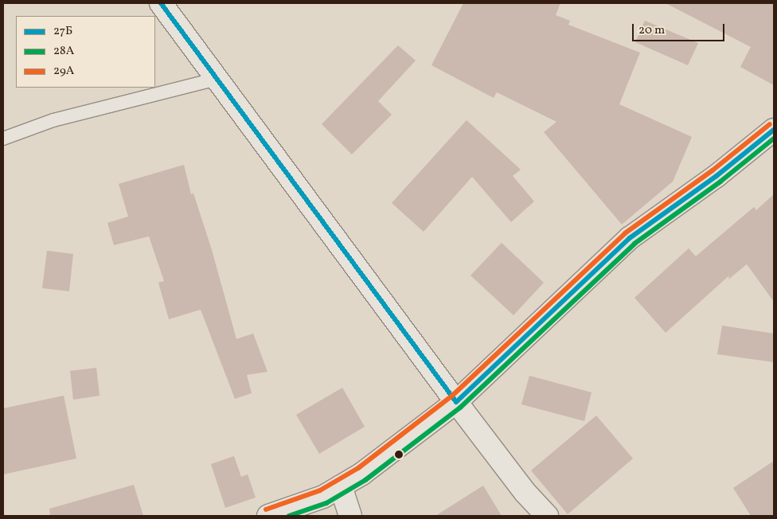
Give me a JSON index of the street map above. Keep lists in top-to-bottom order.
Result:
{
  "lines": ["transit line 27Б", "transit line 29А", "transit line 28А"],
  "legend": ["27Б", "28А", "29А"],
  "scale_bar": "20 m"
}
